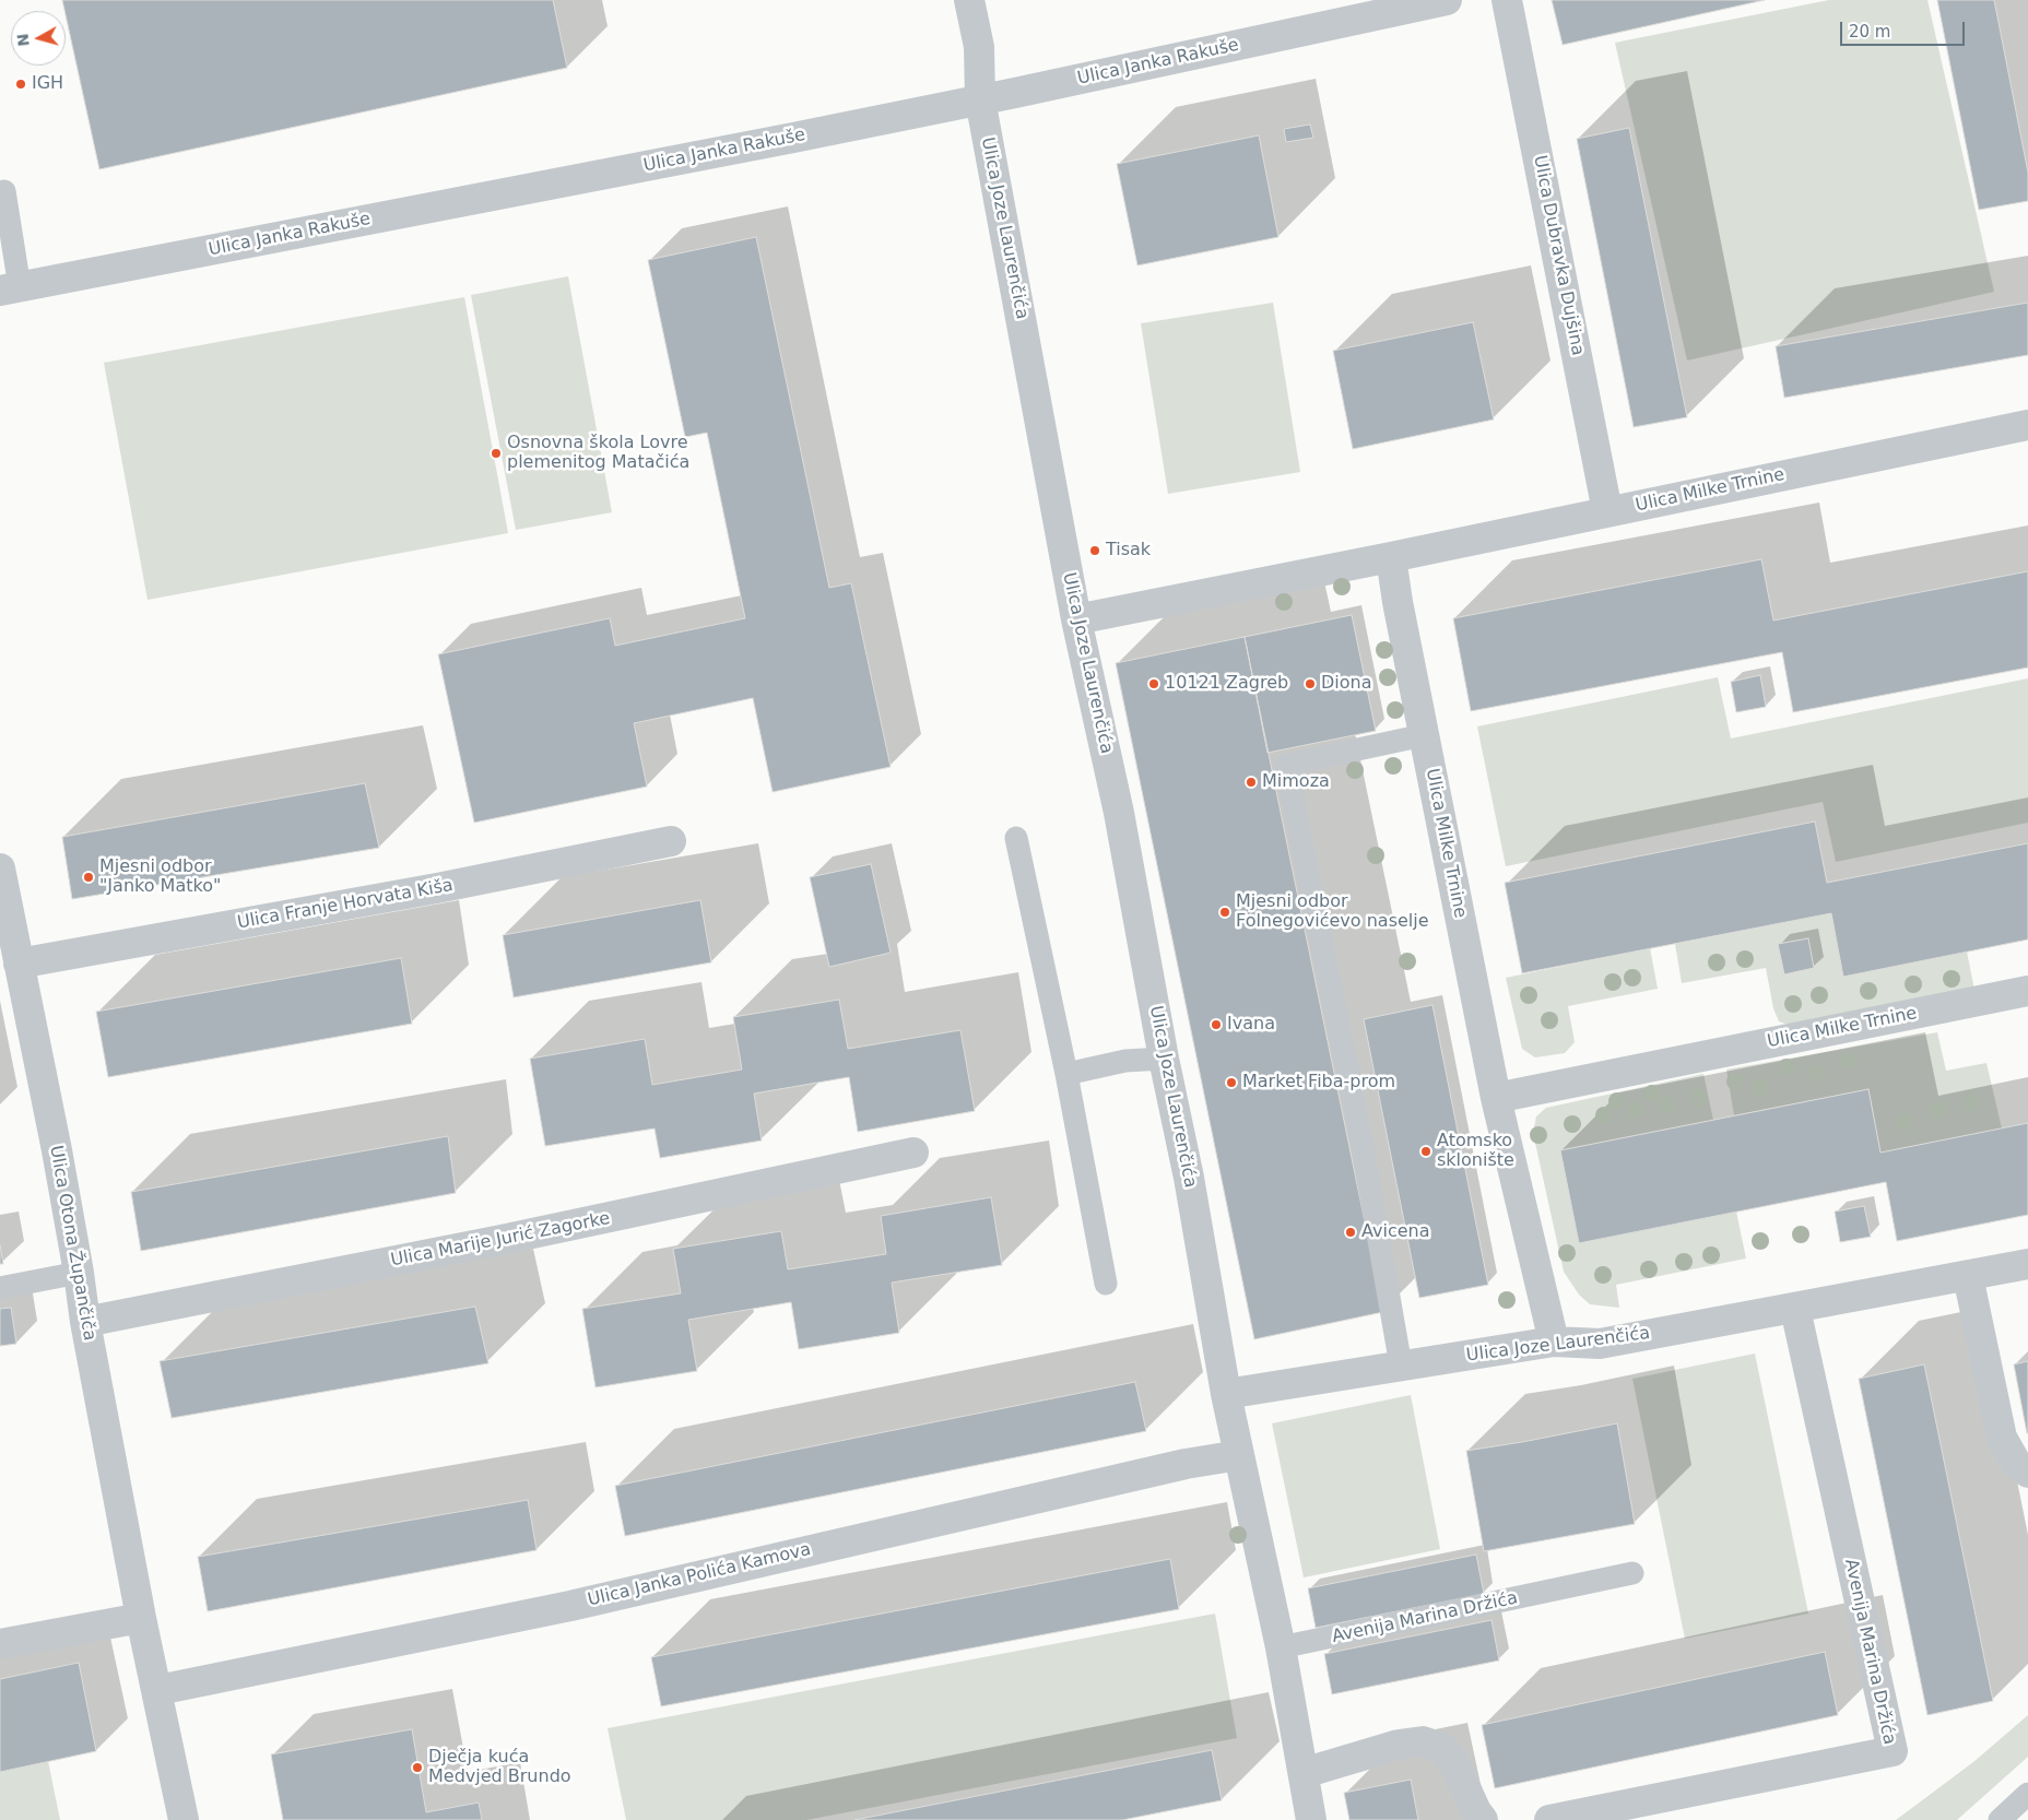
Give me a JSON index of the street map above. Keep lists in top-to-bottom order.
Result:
{
  "streets": {
    "street": [
      "Ulica Janka Rakuše",
      "Ulica Joze Laurenčića",
      "Ulica Dubravka Dujšina",
      "Ulica Milke Trnine",
      "Ulica Franje Horvata Kiša",
      "Ulica Marije Jurić Zagorke",
      "Ulica Otona Župančiča",
      "Ulica Janka Polića Kamova",
      "Avenija Marina Držića"
    ]
  },
  "crossings": [
    ["Ulica Janka Rakuše", "Ulica Joze Laurenčića"],
    ["Ulica Joze Laurenčića", "Ulica Milke Trnine"],
    ["Ulica Joze Laurenčića", "Avenija Marina Držića"],
    ["Ulica Dubravka Dujšina", "Ulica Milke Trnine"],
    ["Ulica Franje Horvata Kiša", "Ulica Otona Župančiča"],
    ["Ulica Marije Jurić Zagorke", "Ulica Otona Župančiča"],
    ["Ulica Otona Župančiča", "Ulica Janka Polića Kamova"]
  ],
  "places": [
    "IGH",
    "Osnovna škola Lovre plemenitog Matačića",
    "Tisak",
    "10121 Zagreb",
    "Diona",
    "Mimoza",
    "Mjesni odbor \"Janko Matko\"",
    "Mjesni odbor Folnegovićevo naselje",
    "Ivana",
    "Market Fiba-prom",
    "Atomsko sklonište",
    "Avicena",
    "Dječja kuća Medvjed Brundo"
  ],
  "scale_bar": "20 m",
  "north": "left"
}
